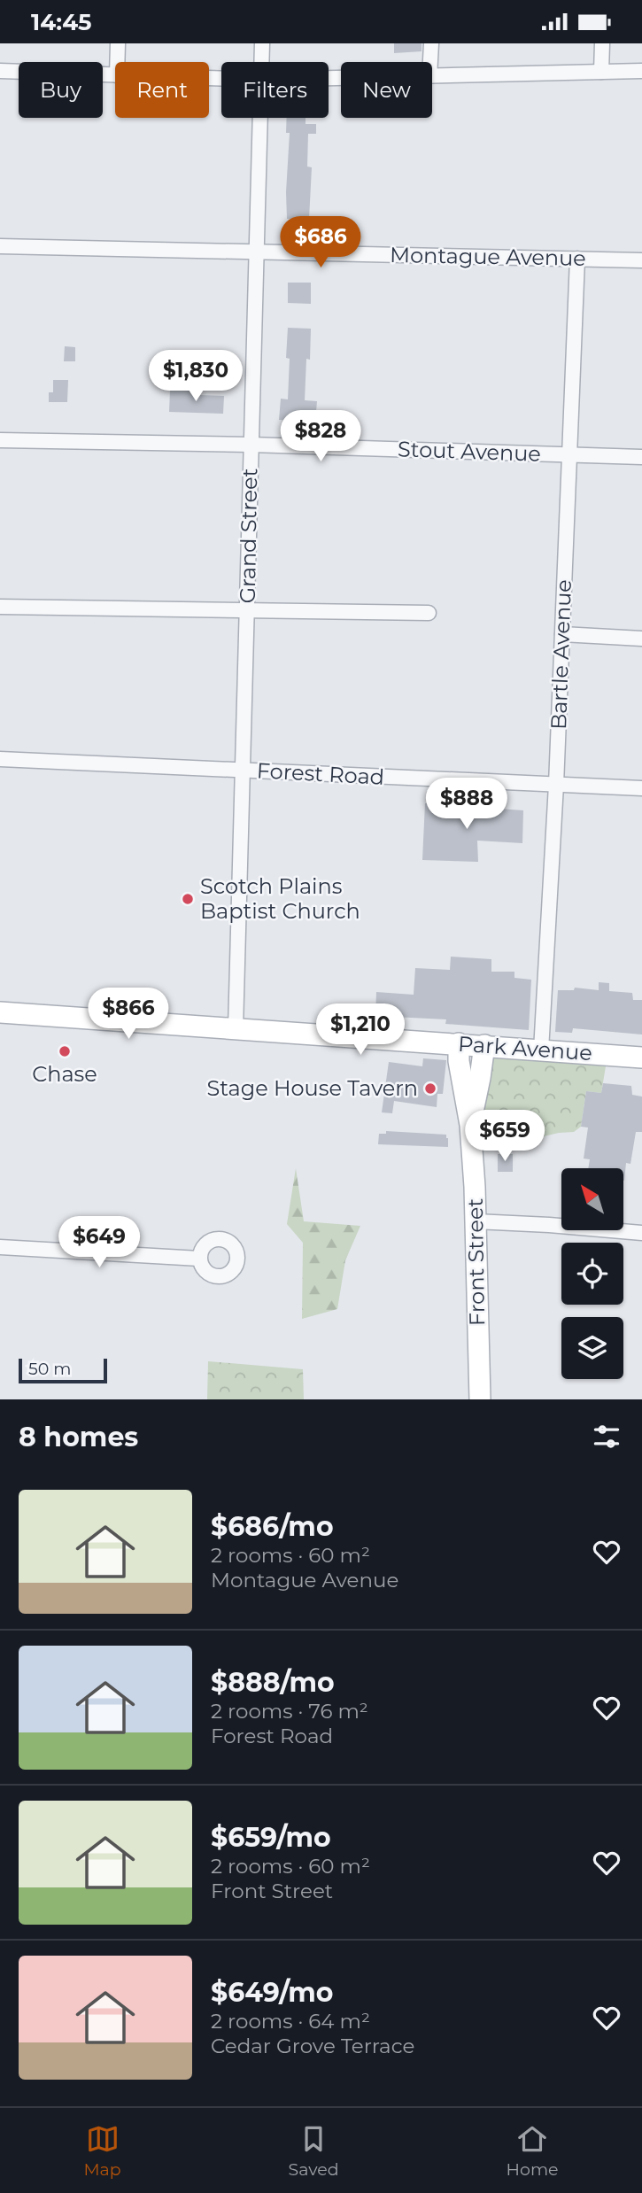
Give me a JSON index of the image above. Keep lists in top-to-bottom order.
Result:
{
  "streets": {
    "main road": ["Park Avenue", "Front Street"],
    "street": [
      "Montague Avenue",
      "Stout Avenue",
      "Grand Street",
      "Bartle Avenue",
      "Forest Road"
    ]
  },
  "crossings": [
    ["Montague Avenue", "Grand Street"],
    ["Montague Avenue", "Bartle Avenue"],
    ["Stout Avenue", "Grand Street"],
    ["Stout Avenue", "Bartle Avenue"],
    ["Grand Street", "Forest Road"],
    ["Grand Street", "Park Avenue"],
    ["Bartle Avenue", "Forest Road"],
    ["Bartle Avenue", "Park Avenue"],
    ["Park Avenue", "Front Street"]
  ],
  "places": ["Scotch Plains Baptist Church", "Chase", "Stage House Tavern"],
  "scale_bar": "50 m",
  "north": "top left",
  "page": {
    "status": "14:45",
    "chip": [
      "Buy",
      "Rent",
      "Filters",
      "New"
    ],
    "price": [
      "$686",
      "$1,830",
      "$828",
      "$888",
      "$866",
      "$1,210",
      "$659",
      "$649"
    ],
    "scale": "50 m",
    "heading": "8 homes",
    "list": [
      {
        "name": "$686/mo",
        "note": "2 rooms · 60 m² · Montague Avenue"
      },
      {
        "name": "$888/mo",
        "note": "2 rooms · 76 m² · Forest Road"
      },
      {
        "name": "$659/mo",
        "note": "2 rooms · 60 m² · Front Street"
      },
      {
        "name": "$649/mo",
        "note": "2 rooms · 64 m² · Cedar Grove Terrace"
      }
    ],
    "tabs": ["Map", "Saved", "Home"]
  }
}
